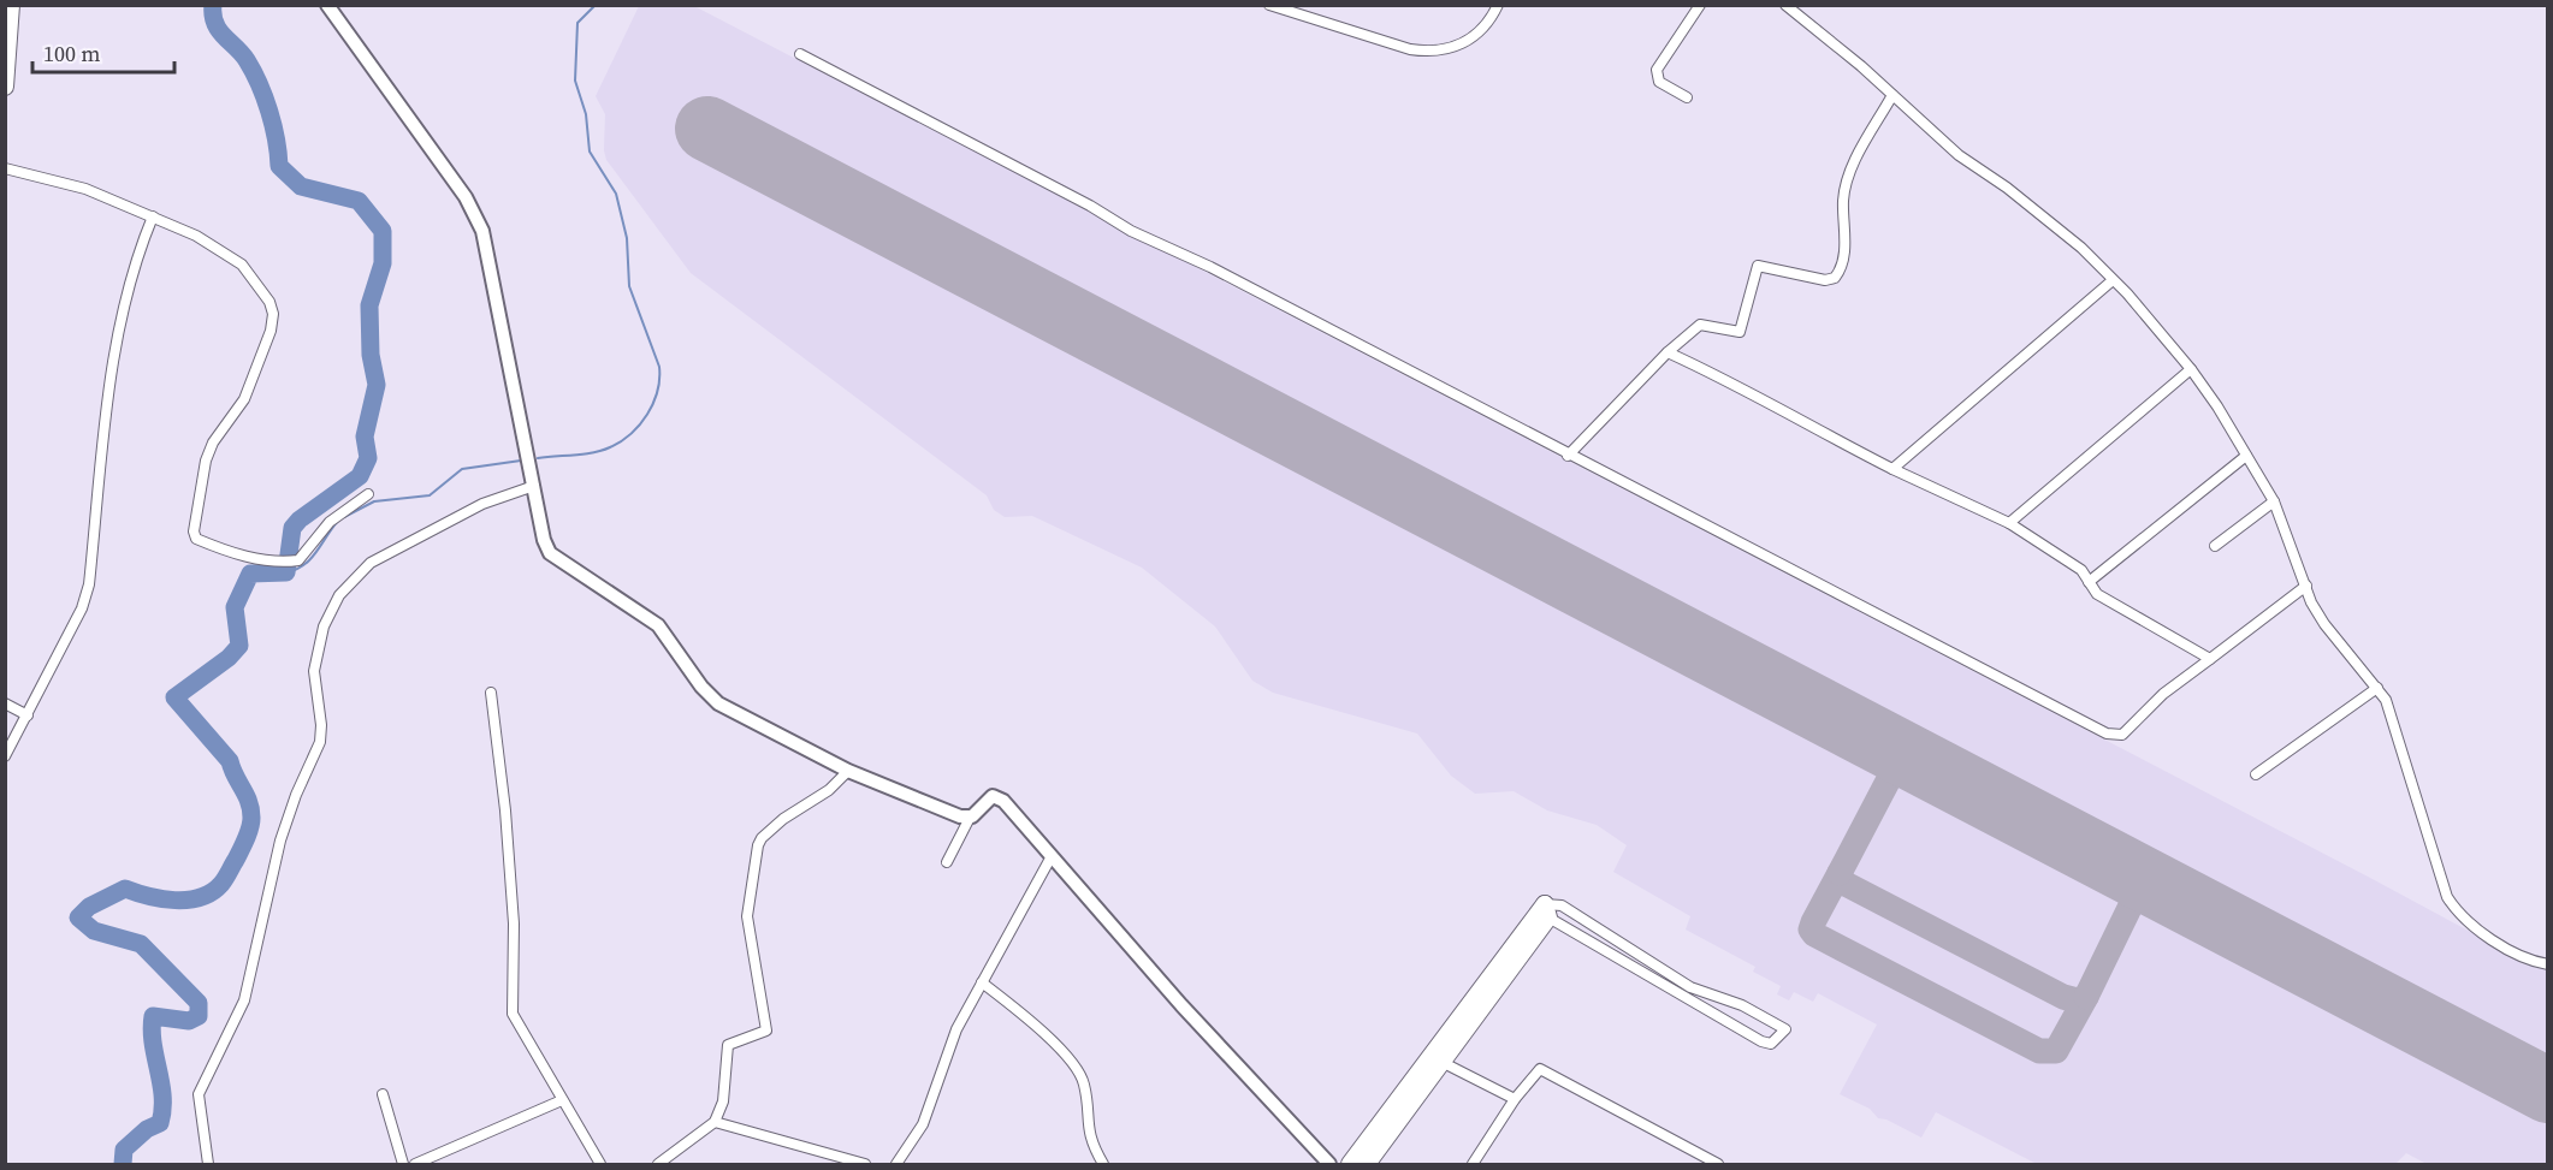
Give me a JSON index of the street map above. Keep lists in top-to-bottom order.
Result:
{
  "scale_bar": "100 m"
}
